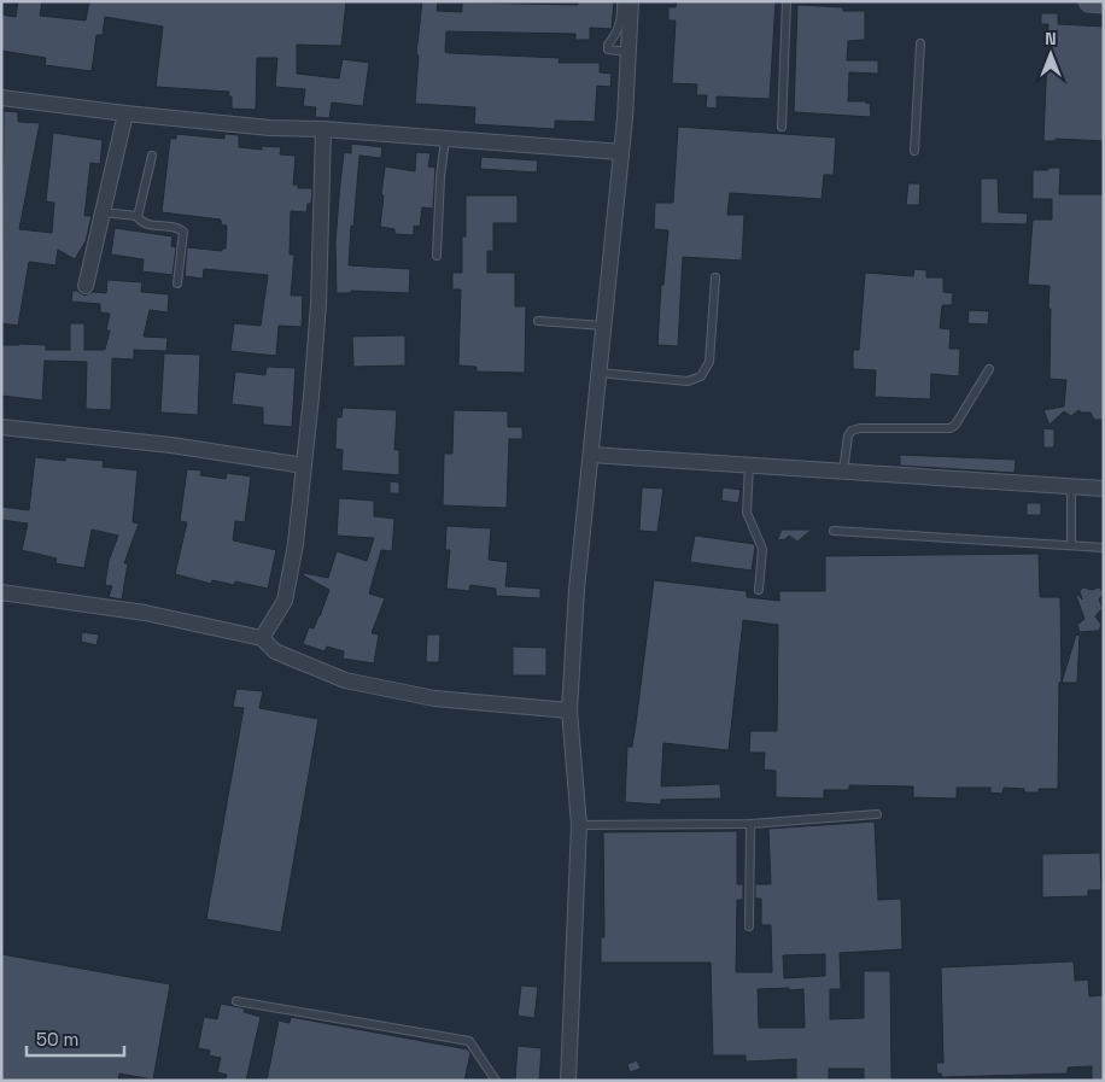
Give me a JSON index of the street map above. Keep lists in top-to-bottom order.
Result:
{
  "scale_bar": "50 m",
  "north": "top"
}
